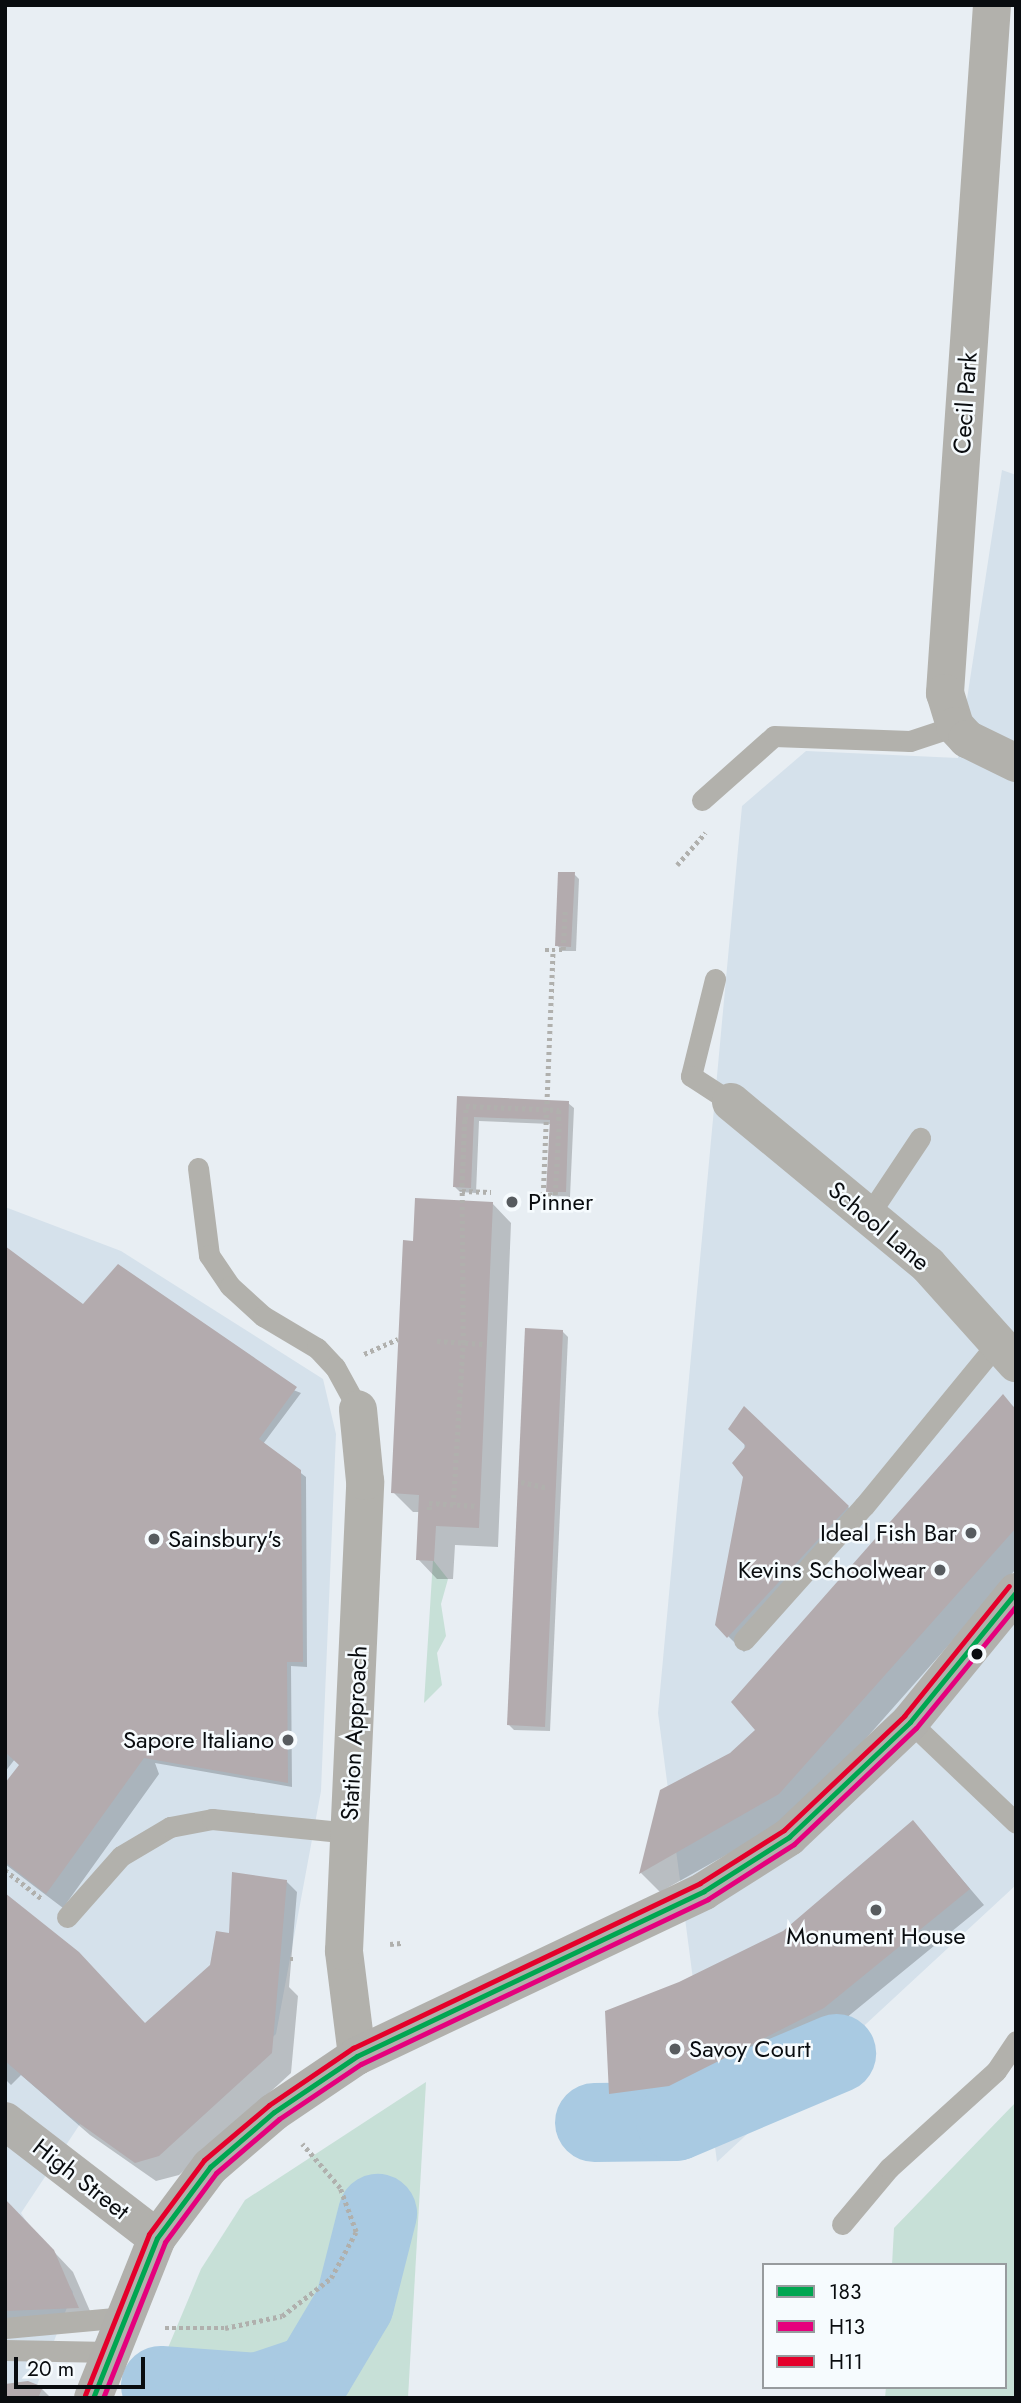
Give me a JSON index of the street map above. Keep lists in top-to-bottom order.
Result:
{
  "streets": {
    "street": [
      "Cecil Park",
      "School Lane",
      "Station Approach",
      "High Street"
    ]
  },
  "places": [
    "Pinner",
    "Ideal Fish Bar",
    "Sainsbury's",
    "Kevins Schoolwear",
    "Sapore Italiano",
    "Monument House",
    "Savoy Court"
  ],
  "lines": ["transit line H11", "transit line 183", "transit line H13"],
  "legend": ["183", "H13", "H11"],
  "scale_bar": "20 m"
}
